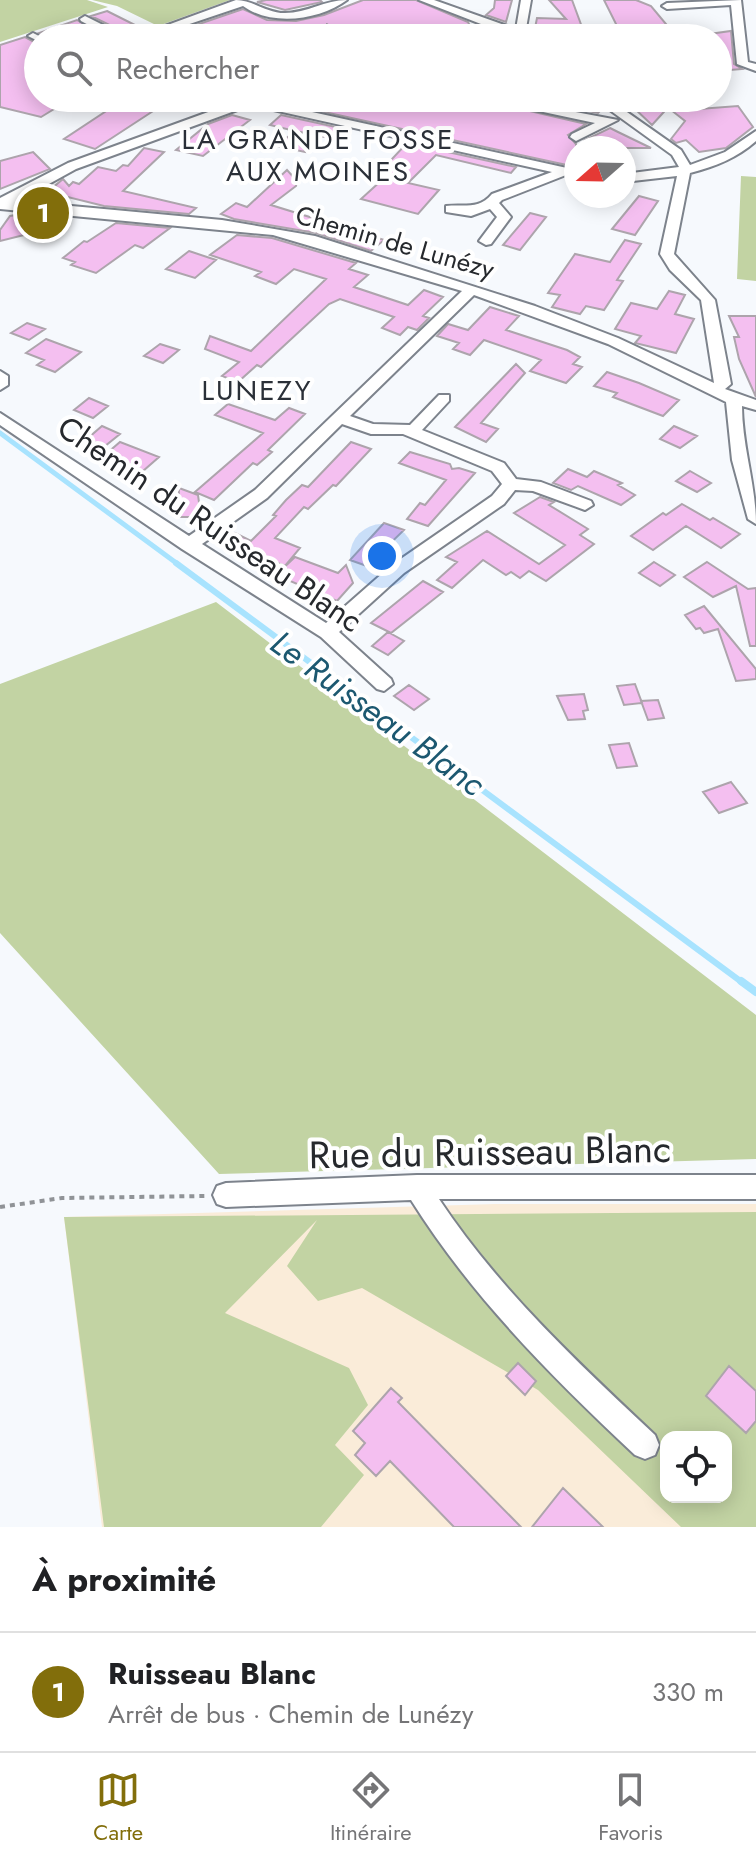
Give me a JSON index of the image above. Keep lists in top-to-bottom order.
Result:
{
  "streets": {
    "street": ["Chemin de Lunézy", "Chemin du Ruisseau Blanc", "Rue du Ruisseau Blanc"]
  },
  "districts": ["LA GRANDE FOSSE AUX MOINES", "LUNEZY"],
  "water": ["Le Ruisseau Blanc"],
  "north": "left",
  "page": {
    "search": "Rechercher",
    "pins": "1",
    "heading": "À proximité",
    "list": [
      {
        "mark": "1",
        "name": "Ruisseau Blanc",
        "note": "Arrêt de bus · Chemin de Lunézy",
        "value": "330 m"
      }
    ],
    "nav": ["Carte", "Itinéraire", "Favoris"]
  }
}
